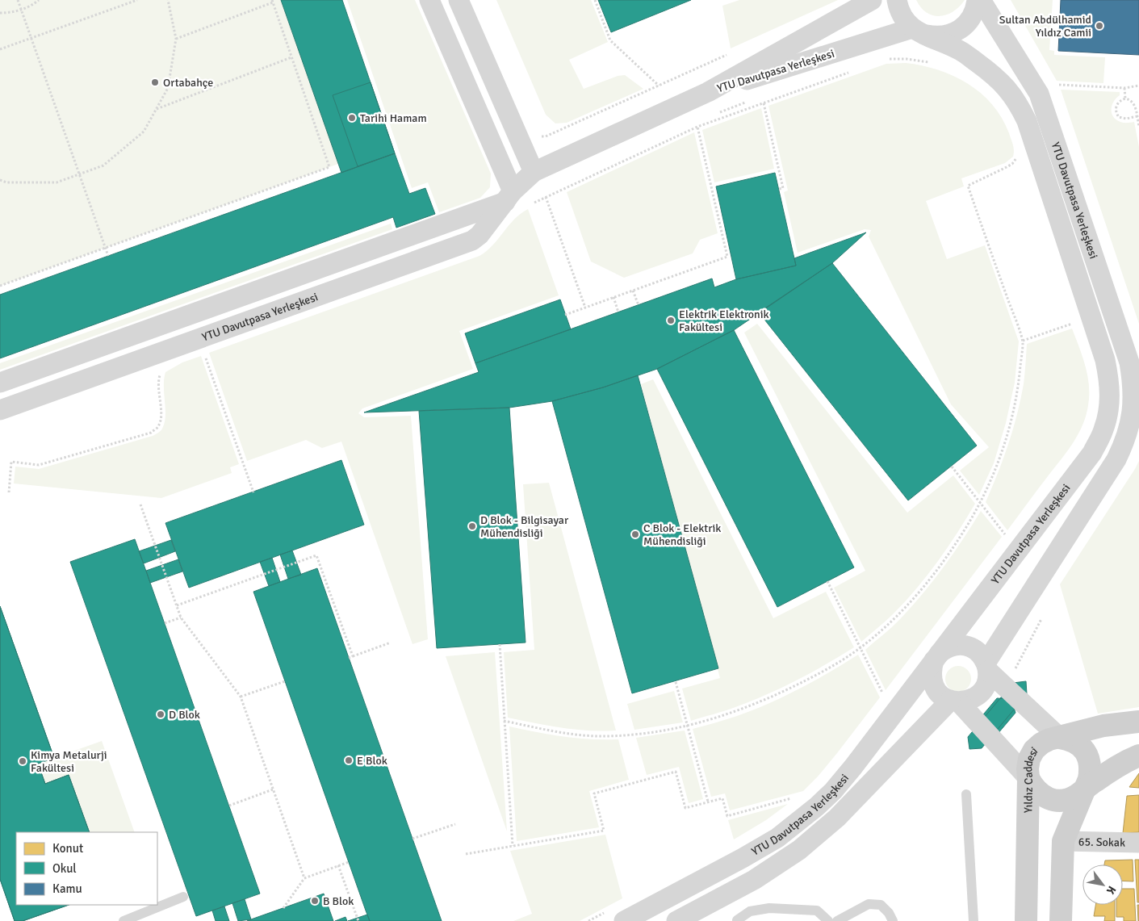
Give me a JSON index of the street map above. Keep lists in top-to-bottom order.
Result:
{
  "streets": {
    "main road": ["YTU Davutpasa Yerleşkesi", "Yıldız Caddesi"],
    "street": ["65. Sokak"]
  },
  "crossings": [
    ["YTU Davutpasa Yerleşkesi", "Yıldız Caddesi"],
    ["YTU Davutpasa Yerleşkesi", "65. Sokak"]
  ],
  "places": [
    "Sultan Abdülhamid Yıldız Camii",
    "Ortabahçe",
    "Tarihi Hamam",
    "Elektrik Elektronik Fakültesi",
    "D Blok - Bilgisayar Mühendisliği",
    "C Blok - Elektrik Mühendisliği",
    "D Blok",
    "E Blok",
    "Kimya Metalurji Fakültesi",
    "B Blok"
  ],
  "legend": ["Konut", "Okul", "Kamu"],
  "north": "bottom right"
}
